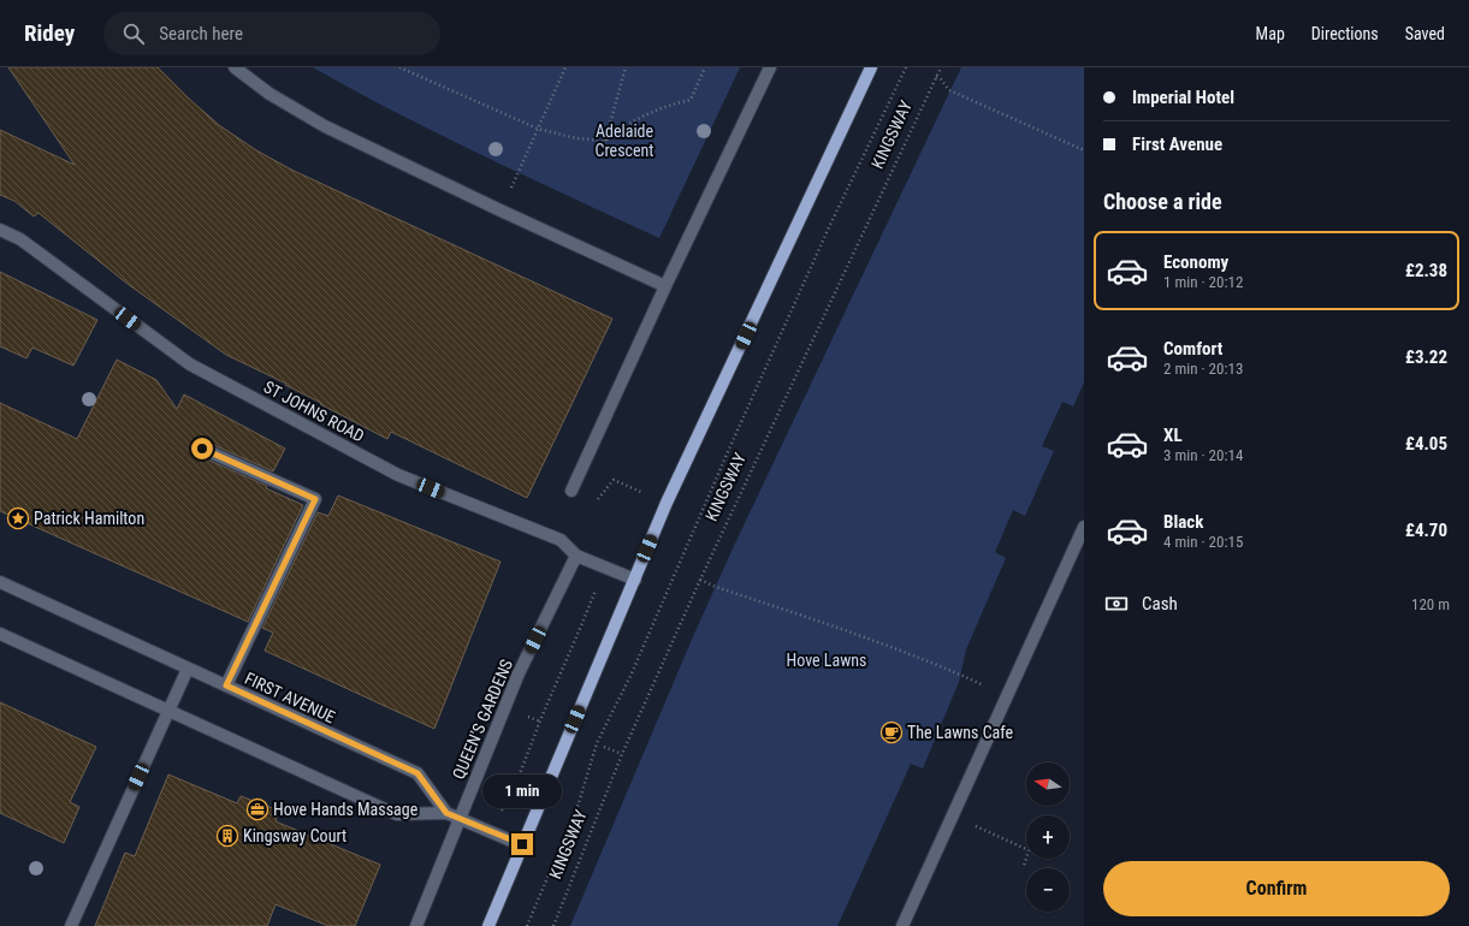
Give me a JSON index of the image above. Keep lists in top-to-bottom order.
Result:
{
  "streets": {
    "street": ["ST JOHNS ROAD", "FIRST AVENUE", "QUEEN'S GARDENS"],
    "path": ["KINGSWAY"]
  },
  "crossings": [
    ["ST JOHNS ROAD", "QUEEN'S GARDENS"]
  ],
  "parks": ["Adelaide Crescent", "Hove Lawns"],
  "places": {
    "place": ["Patrick Hamilton"],
    "cafe": ["The Lawns Cafe"],
    "office": ["Hove Hands Massage"],
    "building": ["Kingsway Court"]
  },
  "north": "left",
  "page": {
    "header": "Ridey",
    "search": "Search here",
    "nav": ["Map", "Directions", "Saved"],
    "banner": ["Imperial Hotel", "First Avenue"],
    "heading": "Choose a ride",
    "list": [
      {
        "name": "Economy",
        "note": "1 min · 20:12",
        "value": "£2.38"
      },
      {
        "name": "Comfort",
        "note": "2 min · 20:13",
        "value": "£3.22"
      },
      {
        "name": "XL",
        "note": "3 min · 20:14",
        "value": "£4.05"
      },
      {
        "name": "Black",
        "note": "4 min · 20:15",
        "value": "£4.70"
      }
    ],
    "pay": ["Cash", "120 m"],
    "map_buttons": ["+", "−"],
    "bubble": "1 min",
    "buttons": "Confirm"
  }
}
